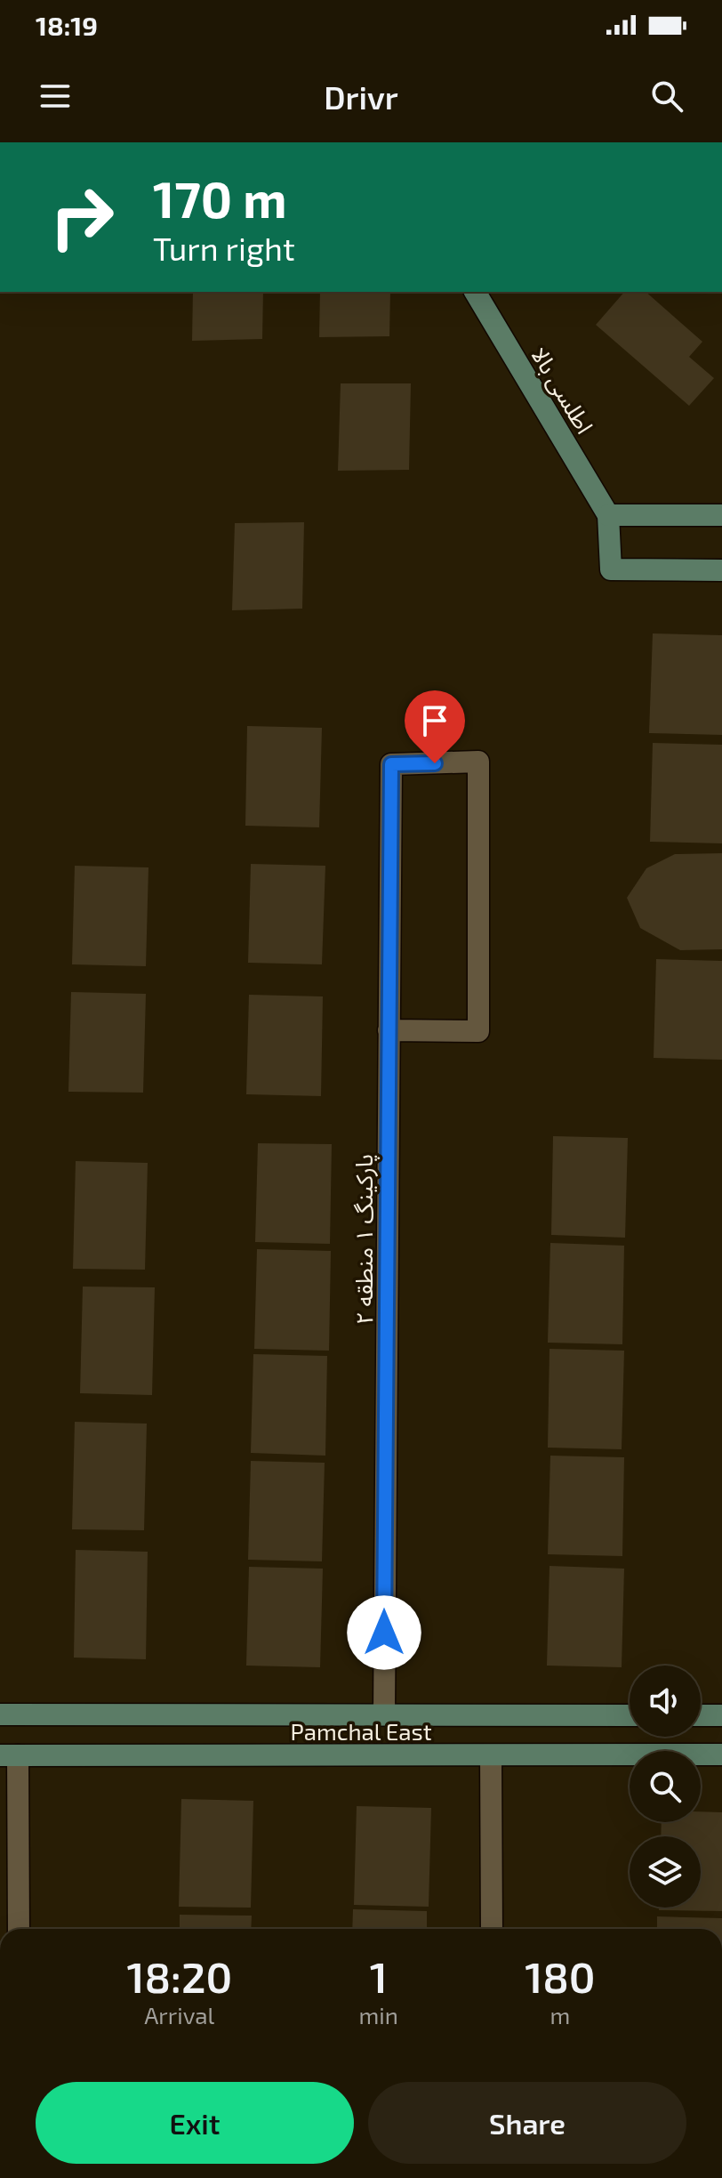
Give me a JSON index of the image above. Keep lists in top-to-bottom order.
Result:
{
  "streets": {
    "street": ["اطلسی بالا", "پارکینگ ۱ منطقه ۲", "Pamchal East"]
  },
  "crossings": [
    ["پارکینگ ۱ منطقه ۲", "Pamchal East"]
  ],
  "page": {
    "status": "18:19",
    "header": "Drivr",
    "turn": ["170 m", "Turn right"],
    "eta": [
      "18:20",
      "Arrival",
      "1",
      "min",
      "180",
      "m"
    ],
    "buttons": ["Exit", "Share"]
  }
}
